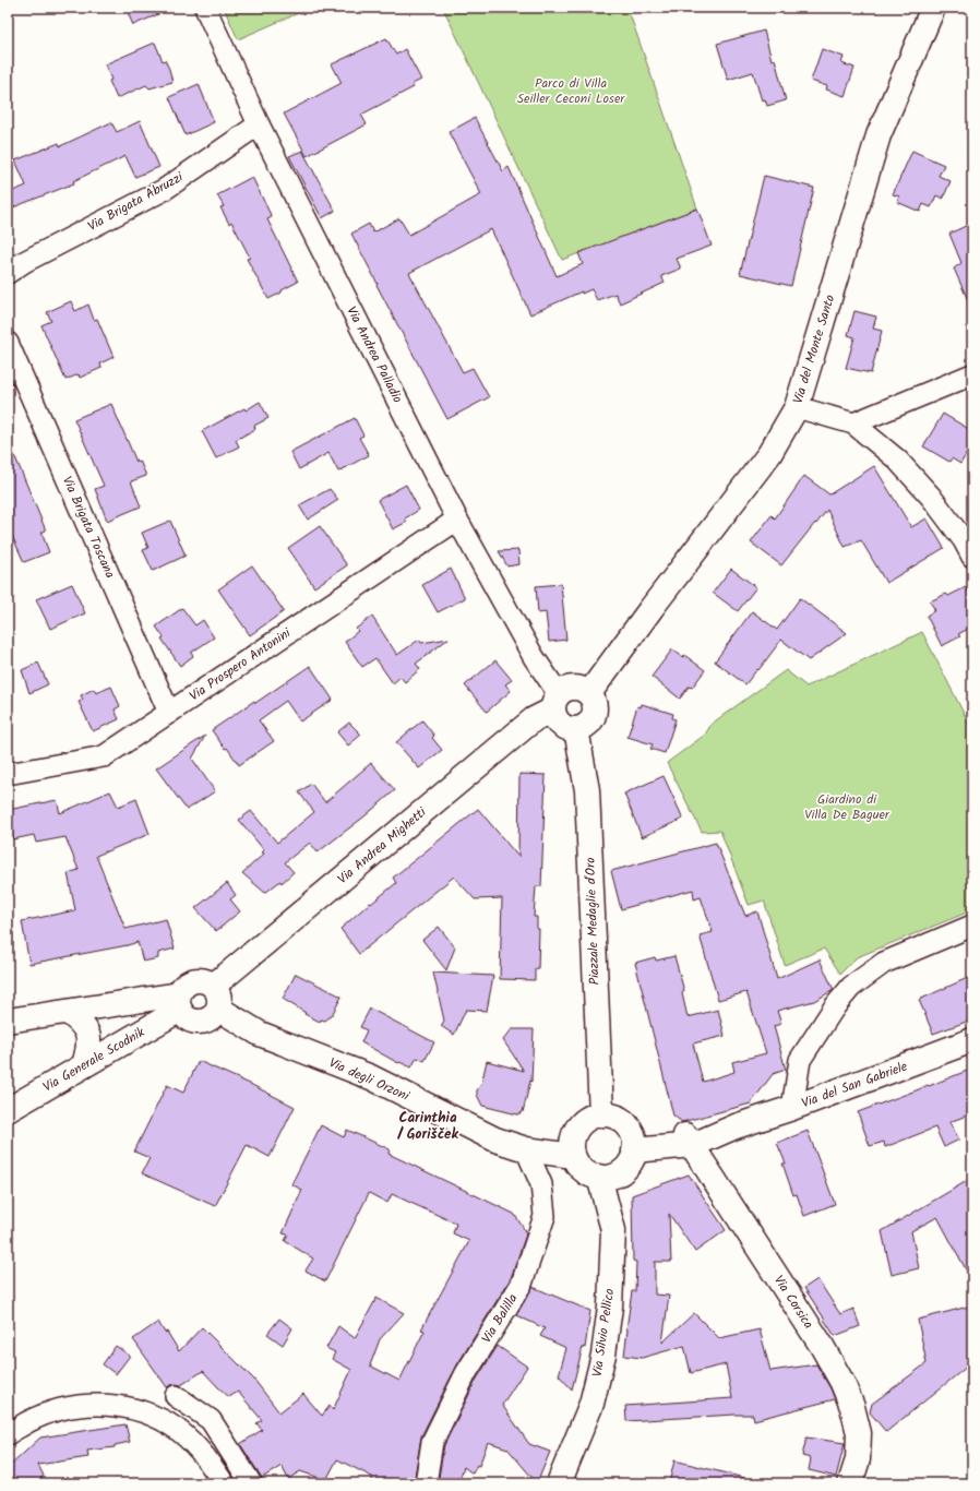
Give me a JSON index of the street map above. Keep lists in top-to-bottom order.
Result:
{
  "streets": {
    "main road": [
      "Via del Monte Santo",
      "Via Andrea Mighetti",
      "Piazzale Medaglie d'Oro",
      "Via Generale Scodnik",
      "Via degli Orzoni",
      "Via del San Gabriele",
      "Via Corsica",
      "Via Silvio Pellico"
    ],
    "street": [
      "Via Brigata Abruzzi",
      "Via Andrea Palladio",
      "Via Brigata Toscana",
      "Via Prospero Antonini",
      "Via Balilla"
    ]
  },
  "crossings": [
    ["Via Brigata Abruzzi", "Via Andrea Palladio"],
    ["Via del Monte Santo", "Via Andrea Palladio"],
    ["Via del Monte Santo", "Via Andrea Mighetti"],
    ["Via del Monte Santo", "Piazzale Medaglie d'Oro"],
    ["Via Andrea Palladio", "Via Prospero Antonini"],
    ["Via Andrea Palladio", "Via Andrea Mighetti"],
    ["Via Andrea Palladio", "Piazzale Medaglie d'Oro"],
    ["Via Brigata Toscana", "Via Prospero Antonini"],
    ["Via Andrea Mighetti", "Piazzale Medaglie d'Oro"],
    ["Via Andrea Mighetti", "Via Generale Scodnik"],
    ["Via Andrea Mighetti", "Via degli Orzoni"],
    ["Piazzale Medaglie d'Oro", "Via degli Orzoni"],
    ["Piazzale Medaglie d'Oro", "Via del San Gabriele"],
    ["Piazzale Medaglie d'Oro", "Via Silvio Pellico"],
    ["Via Generale Scodnik", "Via degli Orzoni"],
    ["Via degli Orzoni", "Via del San Gabriele"],
    ["Via degli Orzoni", "Via Balilla"],
    ["Via degli Orzoni", "Via Silvio Pellico"],
    ["Via del San Gabriele", "Via Corsica"],
    ["Via del San Gabriele", "Via Silvio Pellico"]
  ],
  "districts": ["Carinthia / Gorišček"],
  "parks": ["Parco di Villa Seiller Ceconi Loser", "Giardino di Villa De Baguer"]
}
